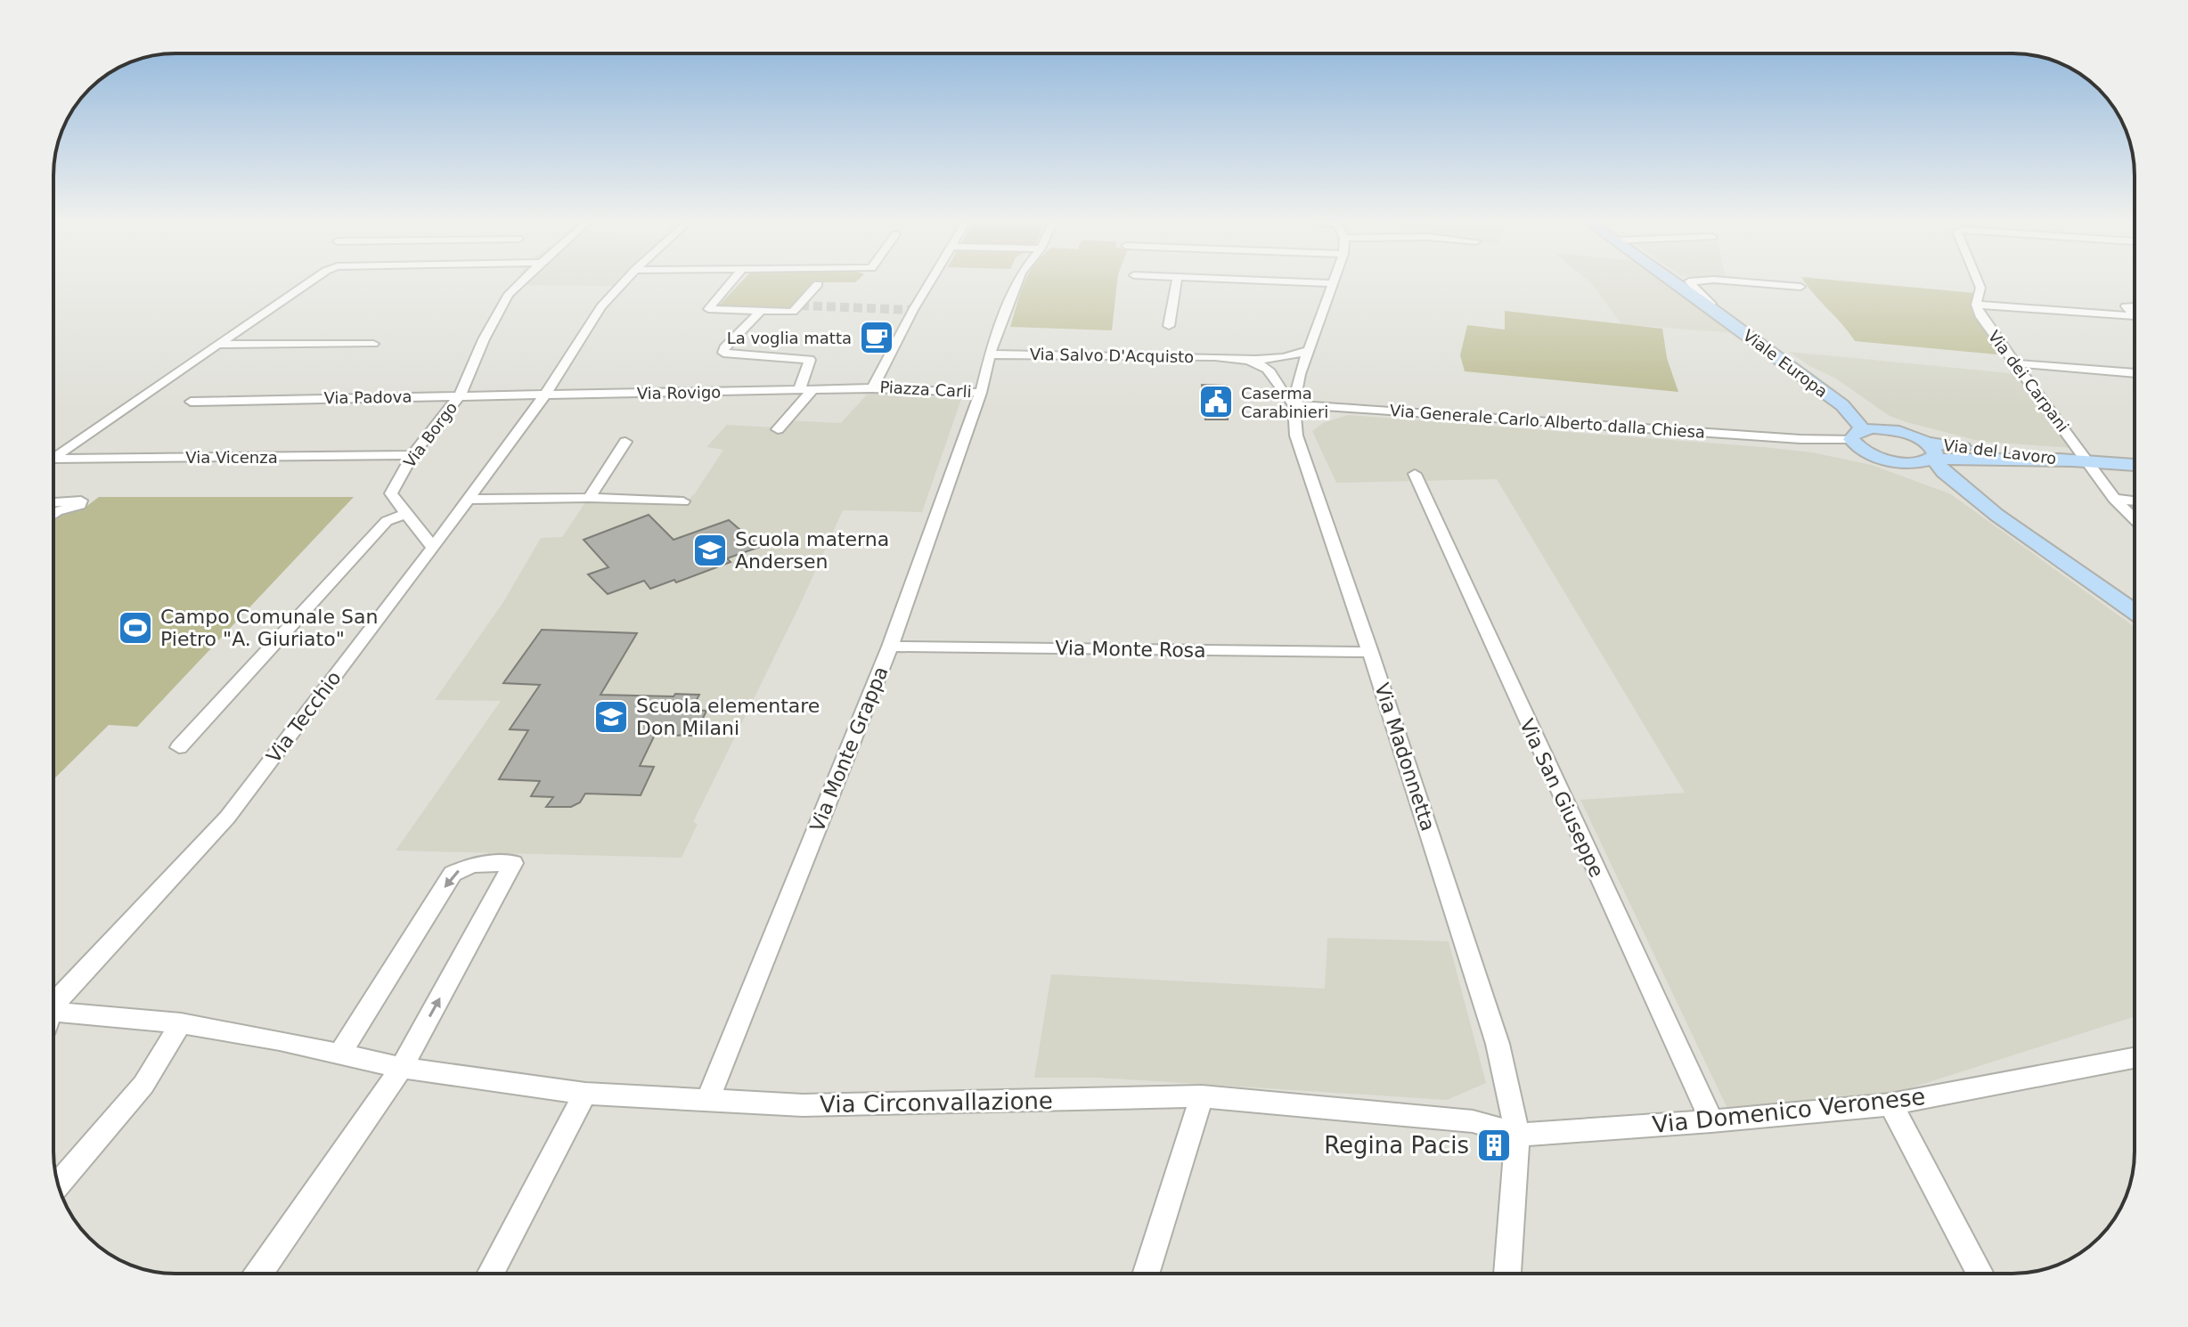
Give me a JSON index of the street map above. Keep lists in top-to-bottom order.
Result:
{
  "streets": {
    "main road": ["Viale Europa", "Via del Lavoro"],
    "street": [
      "Via Salvo D'Acquisto",
      "Via dei Carpani",
      "Piazza Carli",
      "Via Rovigo",
      "Via Padova",
      "Via Generale Carlo Alberto dalla Chiesa",
      "Via Borgo",
      "Via Vicenza",
      "Via Monte Rosa",
      "Via Tecchio",
      "Via Monte Grappa",
      "Via Madonnetta",
      "Via San Giuseppe",
      "Via Circonvallazione",
      "Via Domenico Veronese"
    ]
  },
  "crossings": [
    ["Via Salvo D'Acquisto", "Piazza Carli"],
    ["Via Salvo D'Acquisto", "Via Madonnetta"],
    ["Viale Europa", "Via Generale Carlo Alberto dalla Chiesa"],
    ["Viale Europa", "Via del Lavoro"],
    ["Via dei Carpani", "Via del Lavoro"],
    ["Piazza Carli", "Via Rovigo"],
    ["Piazza Carli", "Via Monte Grappa"],
    ["Via Rovigo", "Via Padova"],
    ["Via Rovigo", "Via Tecchio"],
    ["Via Padova", "Via Borgo"],
    ["Via Padova", "Via Tecchio"],
    ["Via Generale Carlo Alberto dalla Chiesa", "Via Madonnetta"],
    ["Via Borgo", "Via Vicenza"],
    ["Via Borgo", "Via Tecchio"],
    ["Via Monte Rosa", "Via Monte Grappa"],
    ["Via Monte Rosa", "Via Madonnetta"],
    ["Via Monte Grappa", "Via Circonvallazione"],
    ["Via Madonnetta", "Via Domenico Veronese"],
    ["Via San Giuseppe", "Via Domenico Veronese"],
    ["Via Circonvallazione", "Via Domenico Veronese"]
  ],
  "places": {
    "cafe": ["La voglia matta"],
    "public building": ["Caserma Carabinieri"],
    "school or university": ["Scuola materna Andersen", "Scuola elementare Don Milani"],
    "sports": ["Campo Comunale San Pietro \"A. Giuriato\""],
    "building": ["Regina Pacis"]
  }
}
